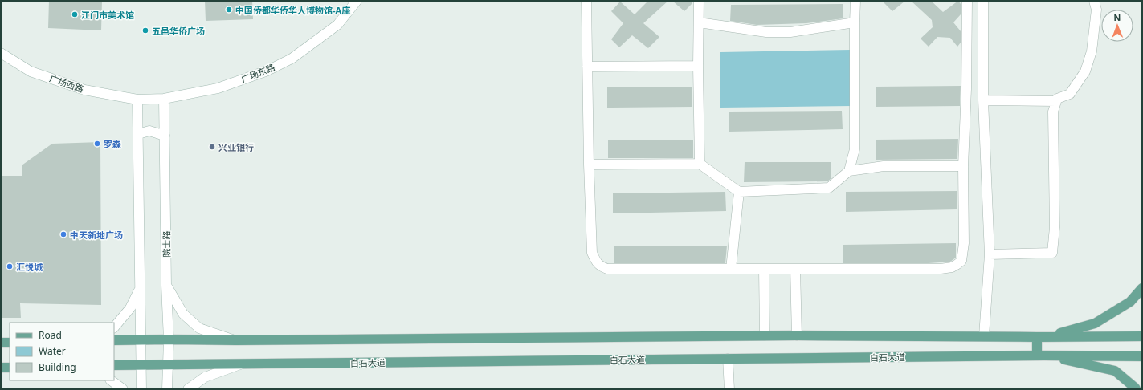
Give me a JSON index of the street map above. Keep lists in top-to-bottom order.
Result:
{
  "streets": {
    "main road": ["白石大道"],
    "street": ["广场东路", "广场西路", "院士路"]
  },
  "crossings": [
    ["广场东路", "广场西路"],
    ["广场东路", "院士路"],
    ["院士路", "白石大道"]
  ],
  "places": [
    "中国侨都华侨华人博物馆-A座",
    "江门市美术馆",
    "五邑华侨广场",
    "罗森",
    "兴业银行",
    "中天新地广场",
    "汇悦城"
  ],
  "legend": ["Road", "Water", "Building"],
  "north": "top"
}
